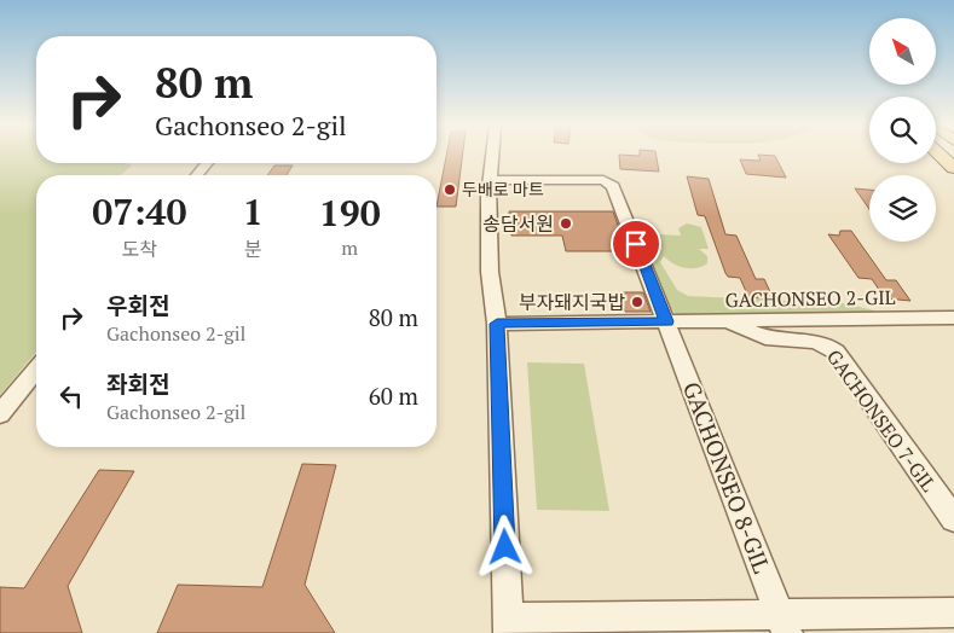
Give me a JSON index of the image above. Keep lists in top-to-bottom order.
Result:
{
  "streets": {
    "street": ["GACHONSEO 2-GIL", "GACHONSEO 7-GIL", "GACHONSEO 8-GIL"]
  },
  "crossings": [
    ["GACHONSEO 2-GIL", "GACHONSEO 7-GIL"],
    ["GACHONSEO 2-GIL", "GACHONSEO 8-GIL"]
  ],
  "places": ["두배로 마트", "송담서원", "부자돼지국밥"],
  "north": "top left",
  "page": {
    "turn": ["80 m", "Gachonseo 2-gil"],
    "eta": [
      "07:40",
      "도착",
      "1",
      "분",
      "190",
      "m"
    ],
    "list": [
      {
        "name": "우회전",
        "note": "Gachonseo 2-gil",
        "value": "80 m"
      },
      {
        "name": "좌회전",
        "note": "Gachonseo 2-gil",
        "value": "60 m"
      }
    ]
  }
}
